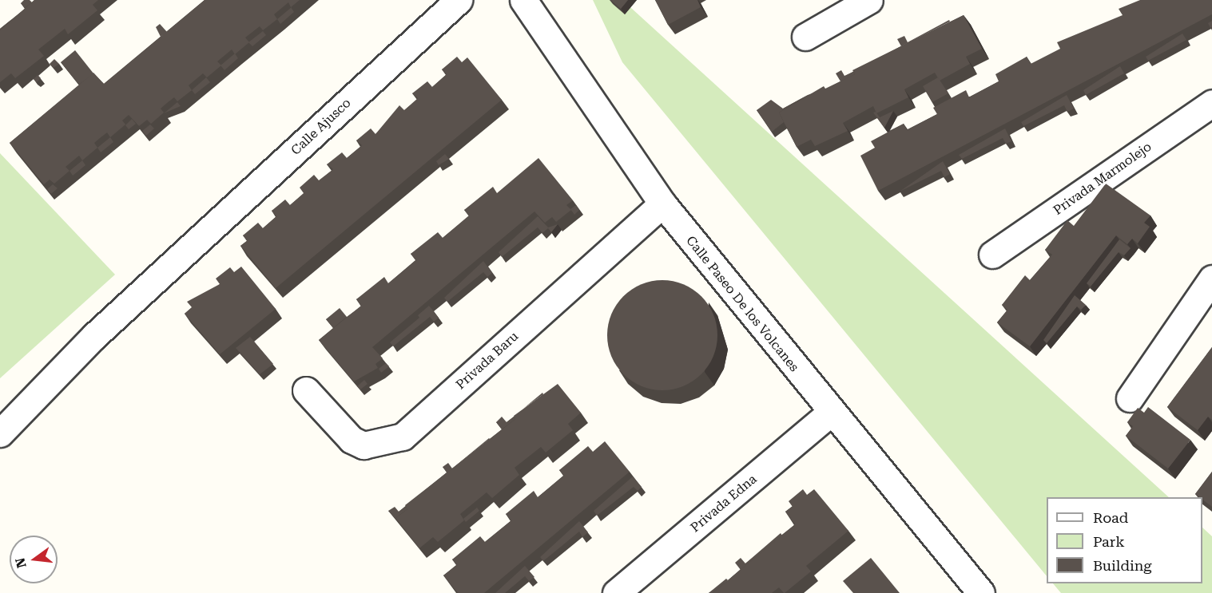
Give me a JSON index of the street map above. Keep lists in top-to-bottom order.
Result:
{
  "streets": {
    "street": [
      "Calle Ajusco",
      "Privada Marmolejo",
      "Calle Paseo De los Volcanes",
      "Privada Baru",
      "Privada Edna"
    ]
  },
  "crossings": [
    ["Calle Paseo De los Volcanes", "Privada Baru"],
    ["Calle Paseo De los Volcanes", "Privada Edna"]
  ],
  "legend": ["Road", "Park", "Building"],
  "north": "left"
}
